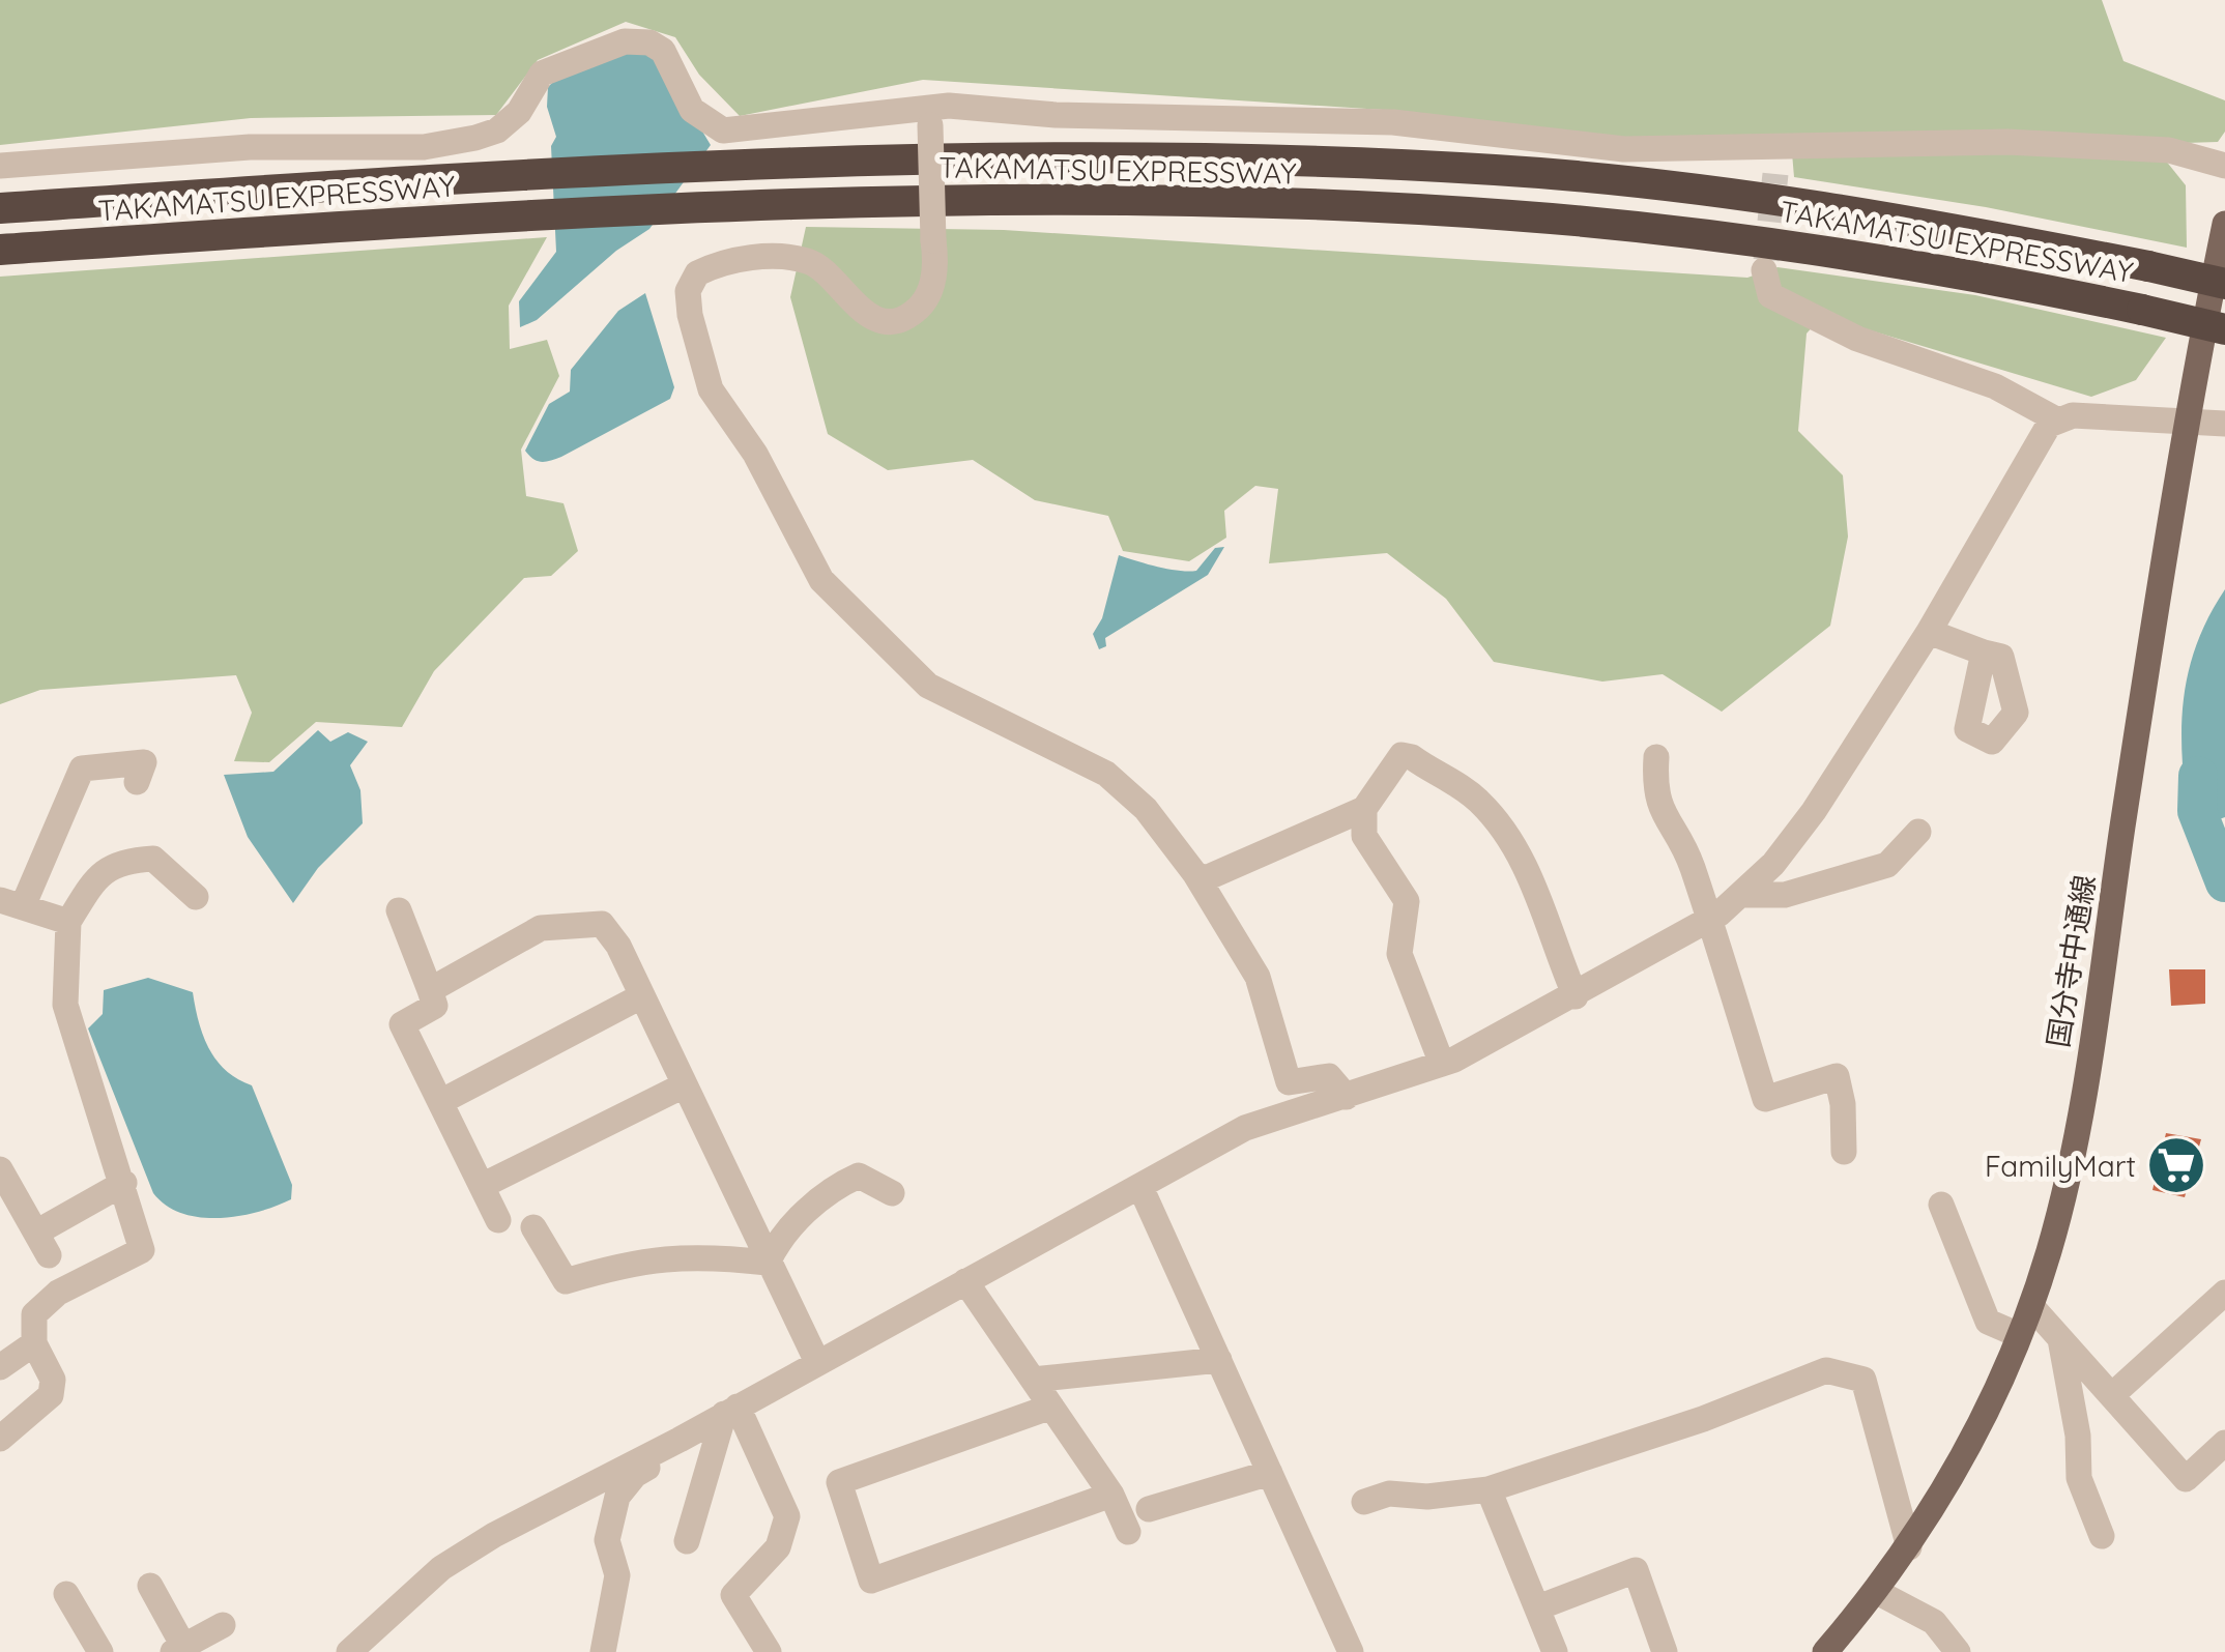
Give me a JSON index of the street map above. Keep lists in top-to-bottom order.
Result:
{
  "streets": {
    "highway": ["TAKAMATSU EXPRESSWAY"],
    "main road": ["国分寺中通線"]
  },
  "places": {
    "supermarket": ["FamilyMart"]
  }
}
